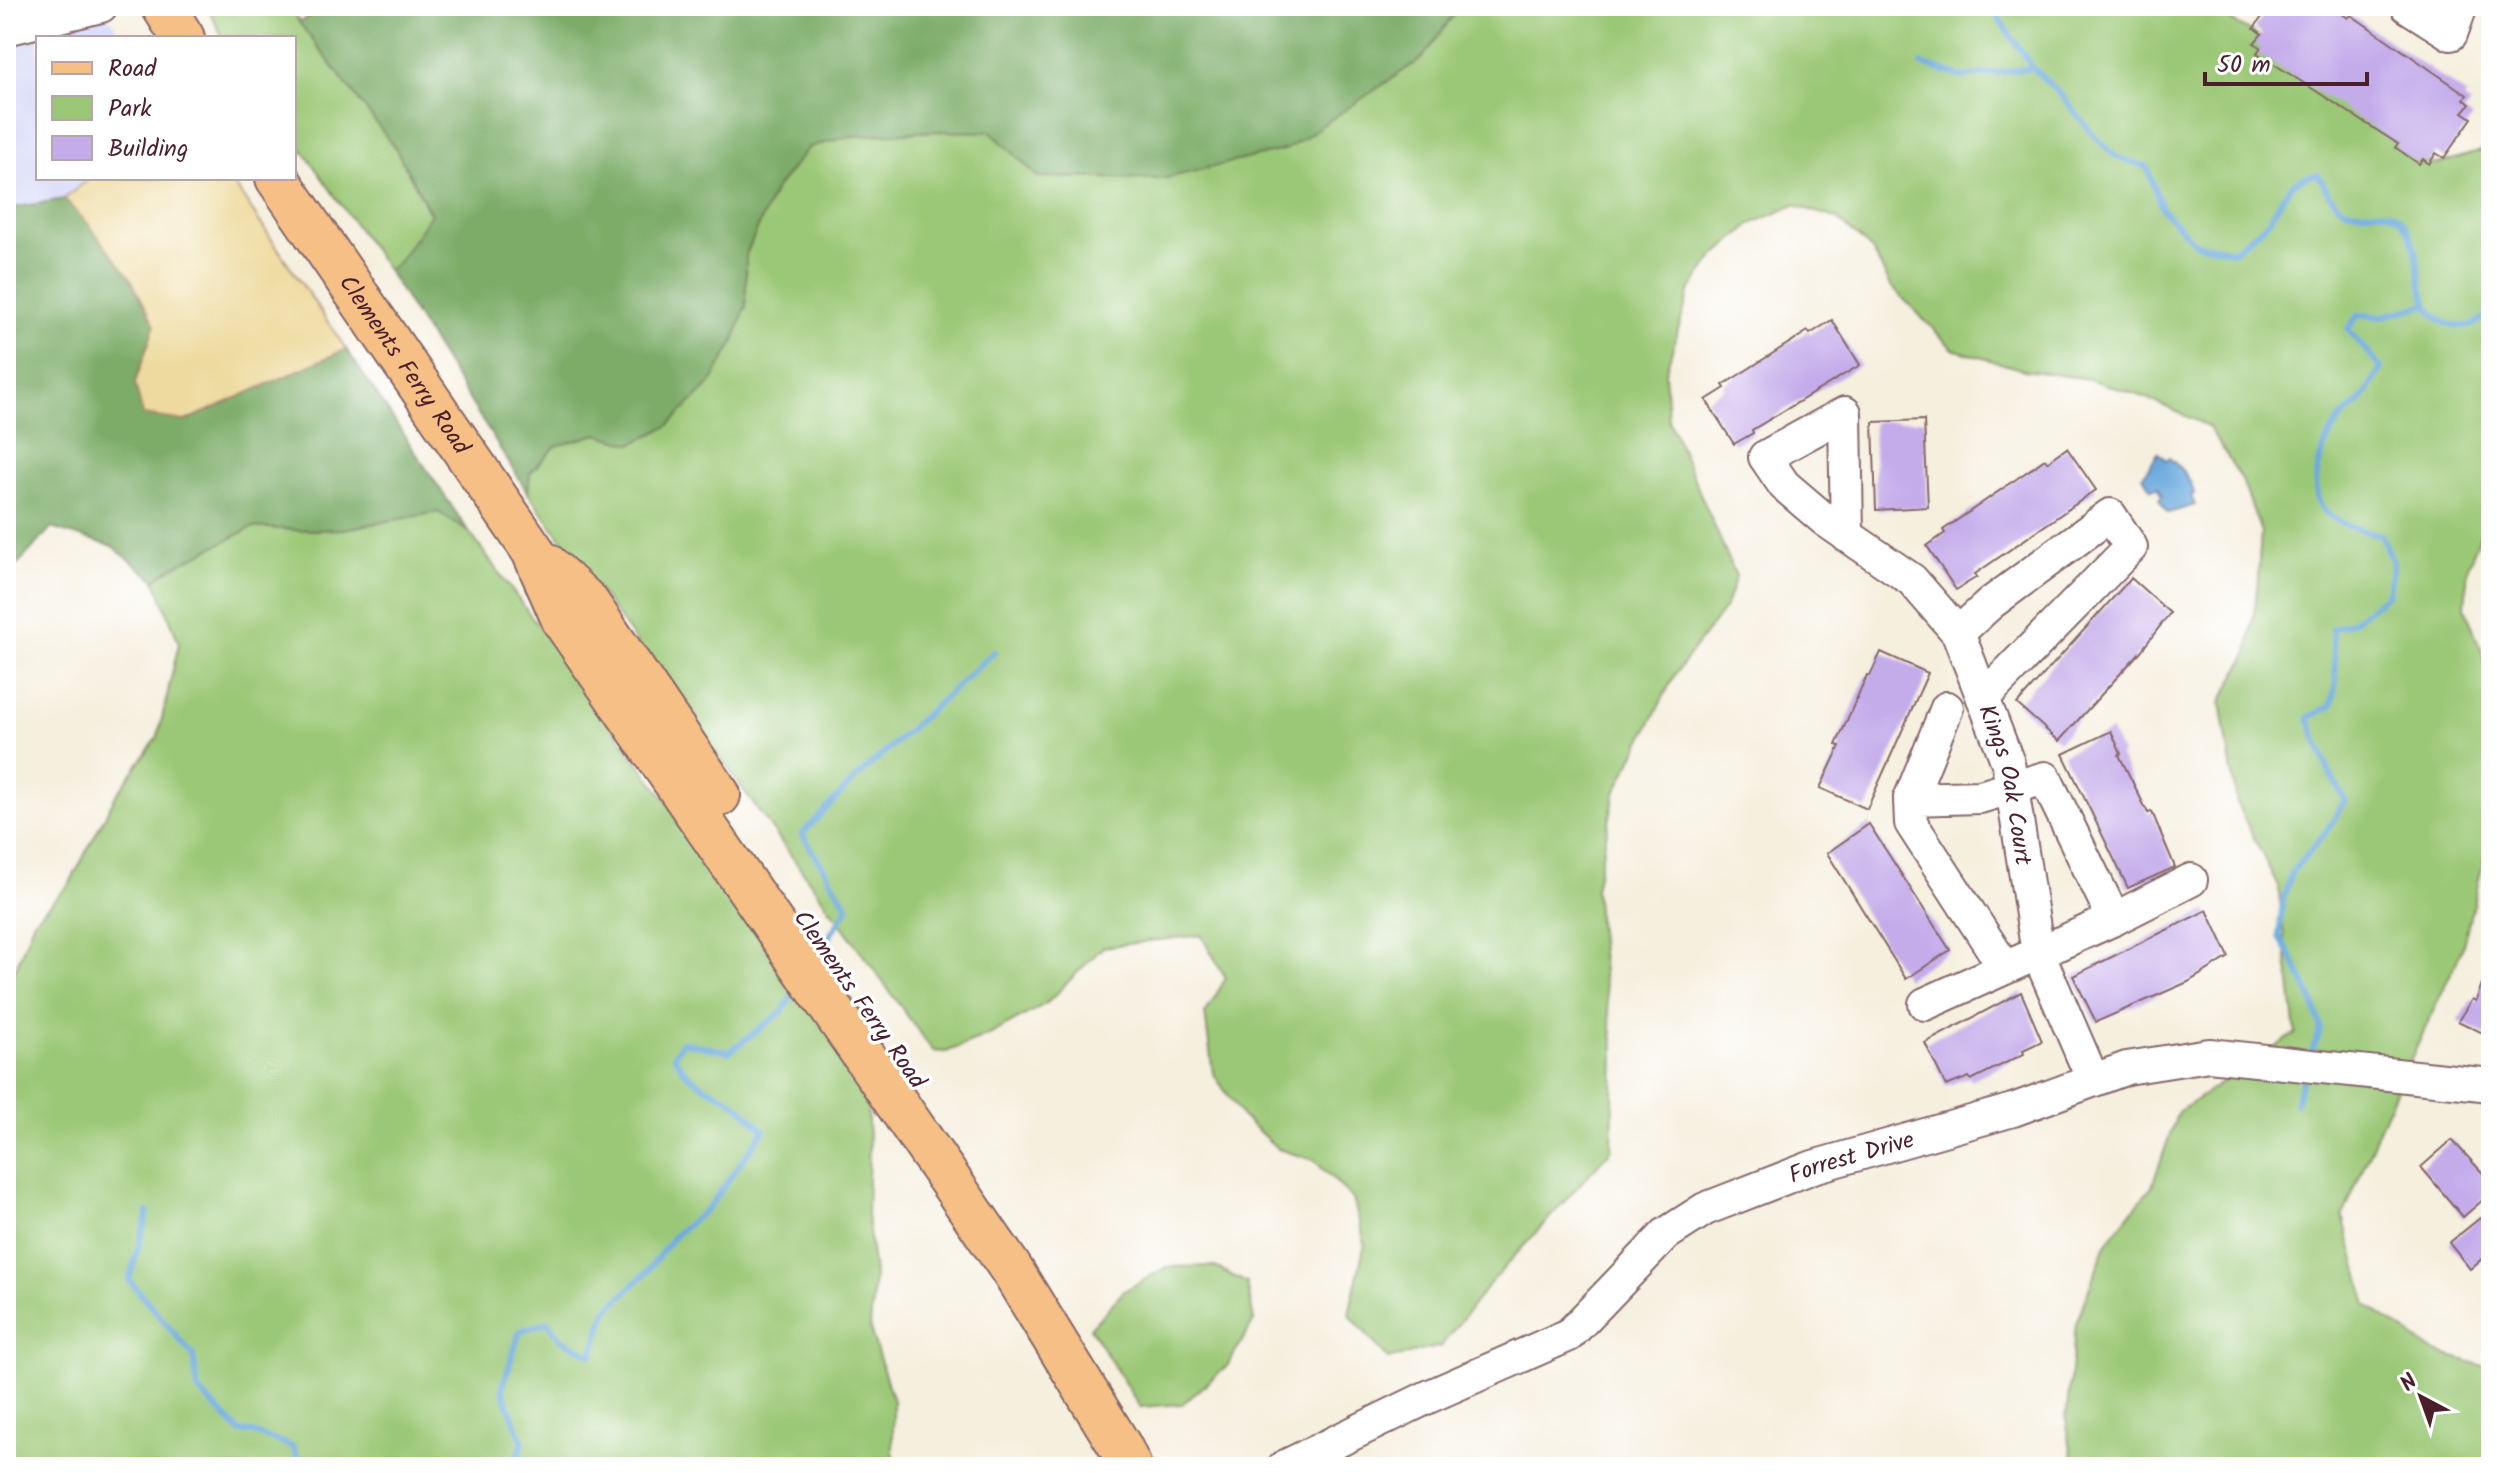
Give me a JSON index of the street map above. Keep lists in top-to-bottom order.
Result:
{
  "streets": {
    "main road": ["Clements Ferry Road"],
    "street": ["Kings Oak Court", "Forrest Drive"]
  },
  "crossings": [
    ["Kings Oak Court", "Forrest Drive"]
  ],
  "legend": ["Road", "Park", "Building"],
  "scale_bar": "50 m",
  "north": "top left"
}
